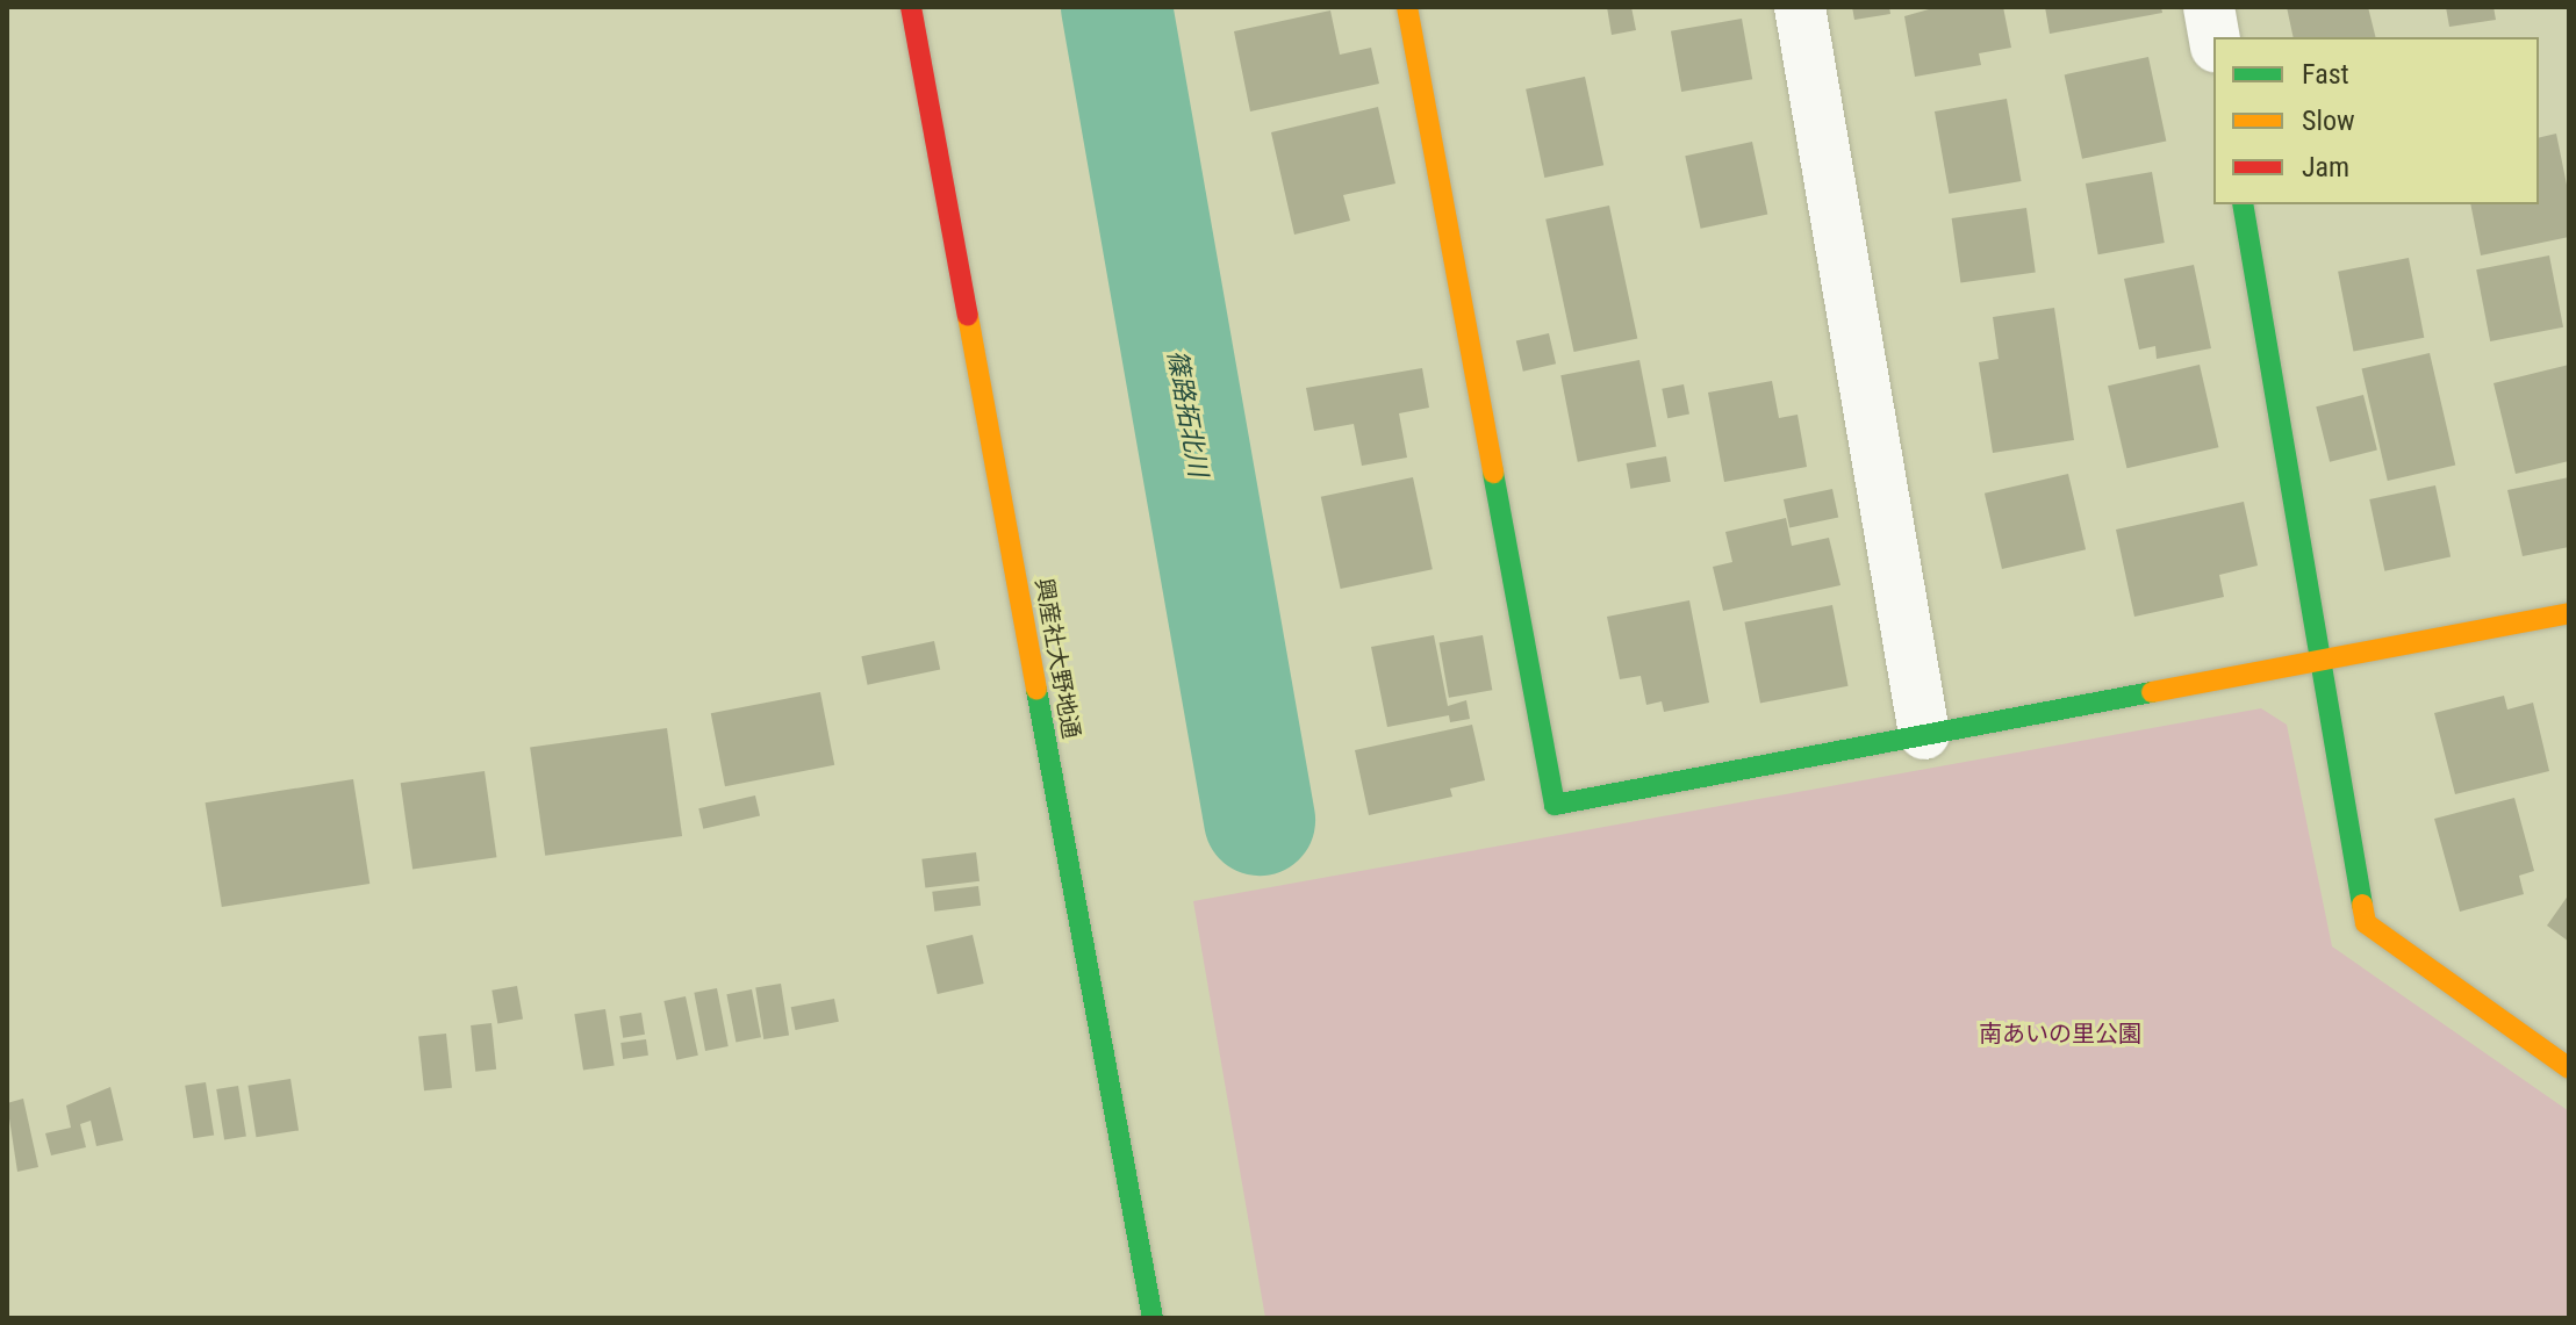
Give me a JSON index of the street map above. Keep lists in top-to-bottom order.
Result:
{
  "streets": {
    "street": ["興産社大野地通"]
  },
  "water": ["篠路拓北川"],
  "parks": ["南あいの里公園"],
  "legend": ["Fast", "Slow", "Jam"]
}
